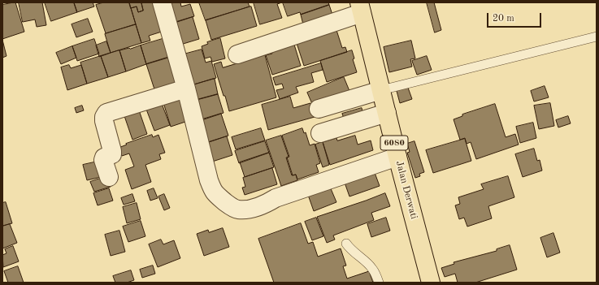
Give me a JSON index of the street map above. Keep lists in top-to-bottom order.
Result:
{
  "streets": {
    "main road": ["6080", "Jalan Derwati"]
  },
  "scale_bar": "20 m"
}
